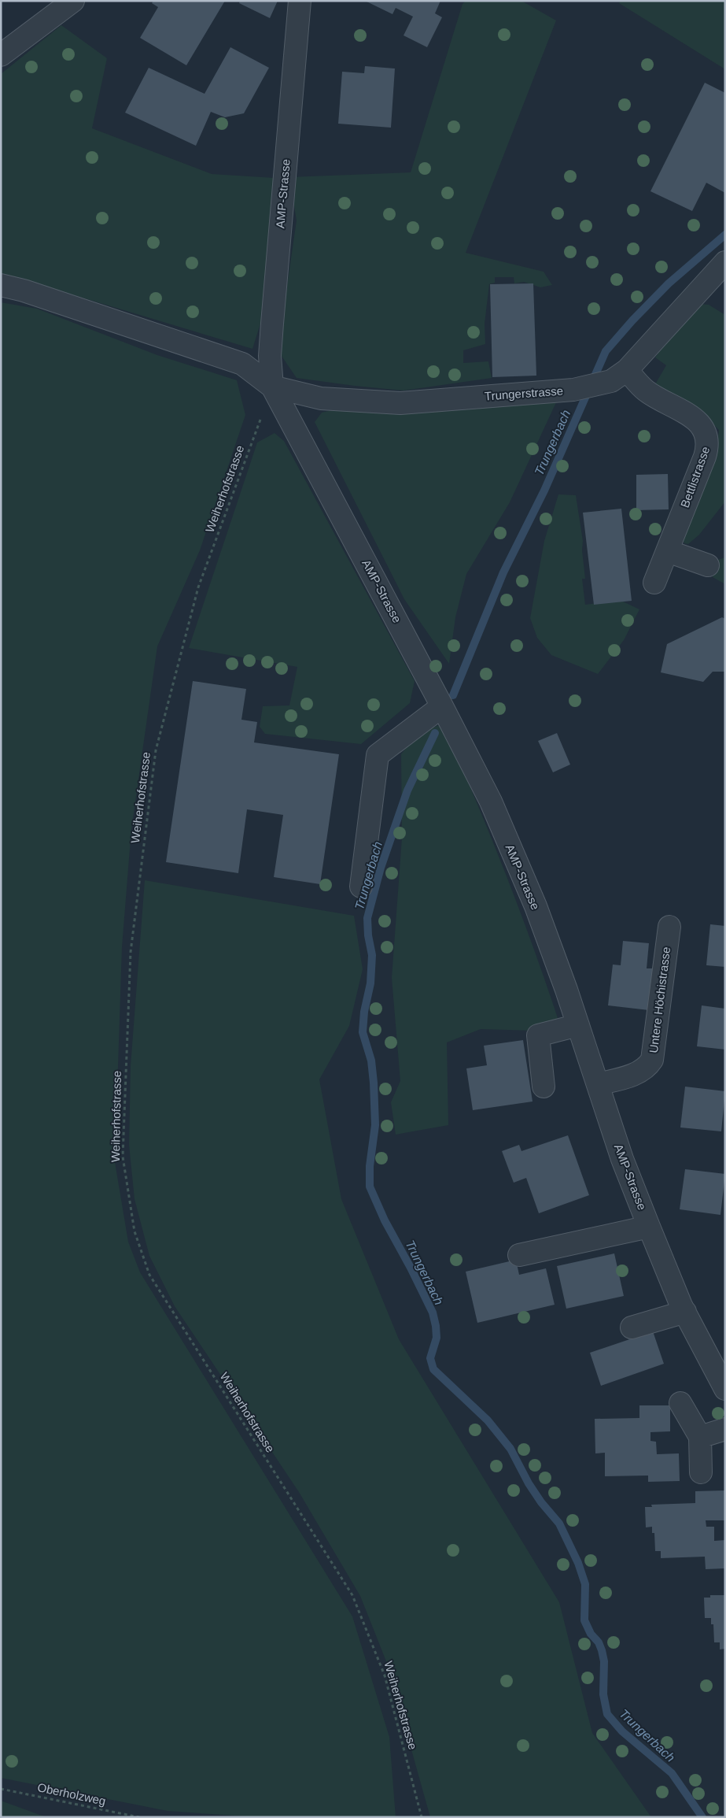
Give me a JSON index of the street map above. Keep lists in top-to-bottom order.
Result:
{
  "streets": {
    "street": [
      "AMP-Strasse",
      "Trungerstrasse",
      "Bettlistrasse",
      "Untere Höchistrasse"
    ],
    "path": ["Weiherhofstrasse", "Oberholzweg"]
  },
  "crossings": [
    ["AMP-Strasse", "Trungerstrasse"],
    ["AMP-Strasse", "Weiherhofstrasse"],
    ["AMP-Strasse", "Untere Höchistrasse"],
    ["Trungerstrasse", "Bettlistrasse"],
    ["Trungerstrasse", "Weiherhofstrasse"]
  ],
  "water": ["Trungerbach"]
}
